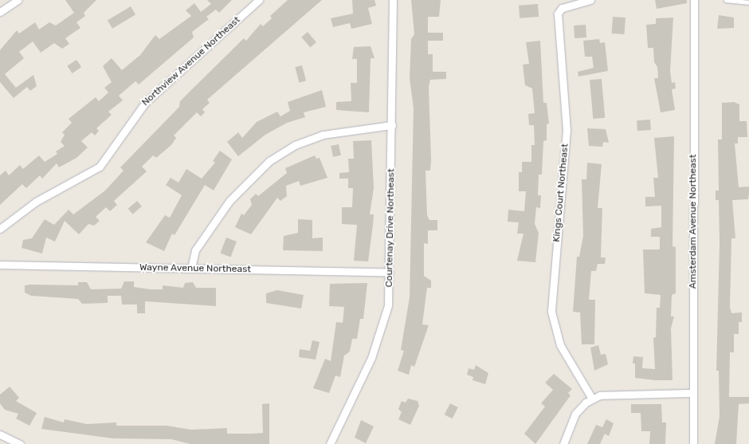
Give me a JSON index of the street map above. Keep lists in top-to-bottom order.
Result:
{
  "streets": {
    "street": [
      "Northview Avenue Northeast",
      "Kings Court Northeast",
      "Amsterdam Avenue Northeast",
      "Courtenay Drive Northeast",
      "Wayne Avenue Northeast"
    ]
  },
  "crossings": [
    ["Courtenay Drive Northeast", "Wayne Avenue Northeast"]
  ]
}
